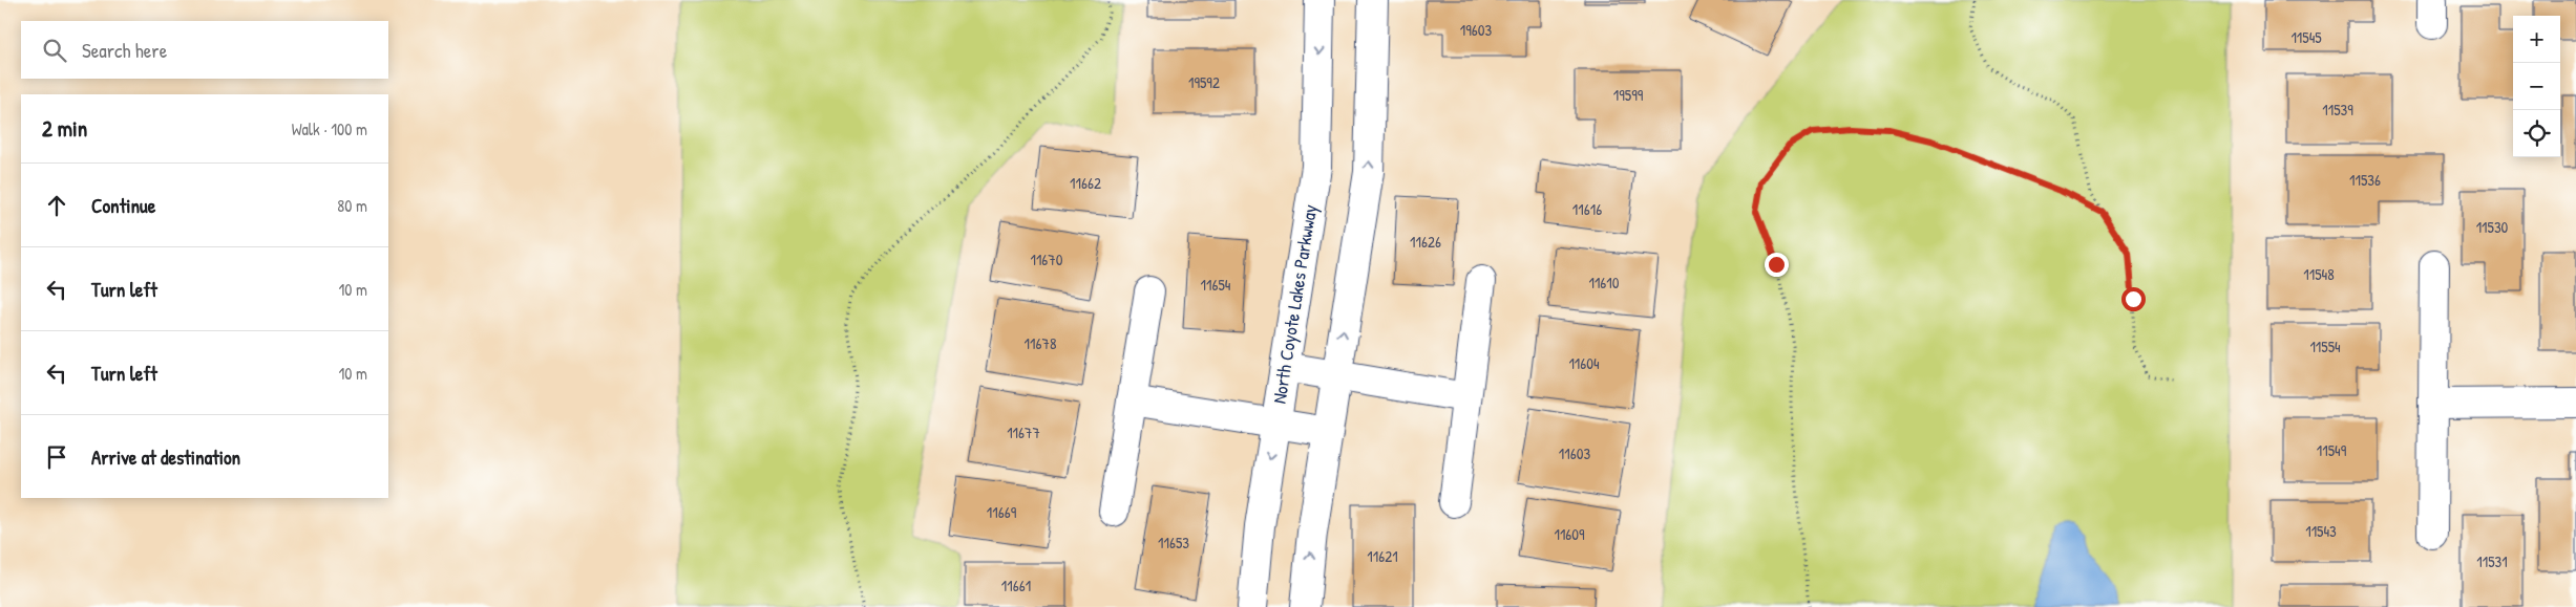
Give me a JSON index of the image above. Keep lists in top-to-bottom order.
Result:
{
  "streets": {
    "street": ["North Coyote Lakes Parkwway"]
  },
  "house_numbers": [
    "19603",
    "11545",
    "19592",
    "19599",
    "11539",
    "11536",
    "11662",
    "11616",
    "11530",
    "11626",
    "11670",
    "11548",
    "11610",
    "11654",
    "11678",
    "11554",
    "11604",
    "11677",
    "11549",
    "11603",
    "11669",
    "11543",
    "11609",
    "11653",
    "11621",
    "11531",
    "11661"
  ],
  "page": {
    "map_buttons": ["+", "−"],
    "search": "Search here",
    "heading": ["2 min", "Walk · 100 m"],
    "list": [
      ["Continue", "80 m"],
      ["Turn left", "10 m"],
      ["Turn left", "10 m"],
      "Arrive at destination"
    ]
  }
}
